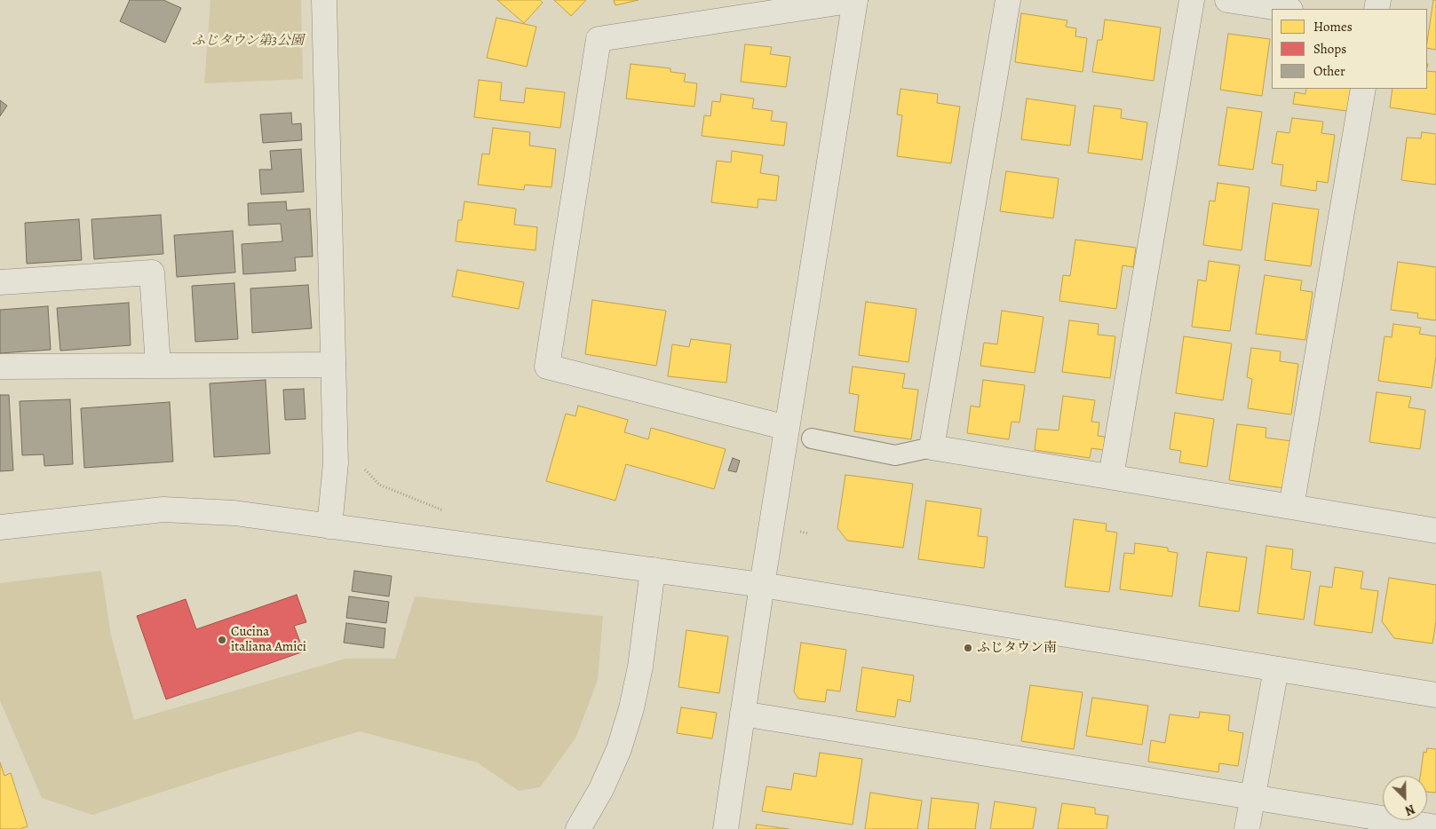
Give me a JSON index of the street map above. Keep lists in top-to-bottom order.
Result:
{
  "parks": ["ふじタウン第3公園"],
  "places": ["Cucina italiana Amici", "ふじタウン南"],
  "legend": ["Homes", "Shops", "Other"],
  "north": "bottom right"
}
